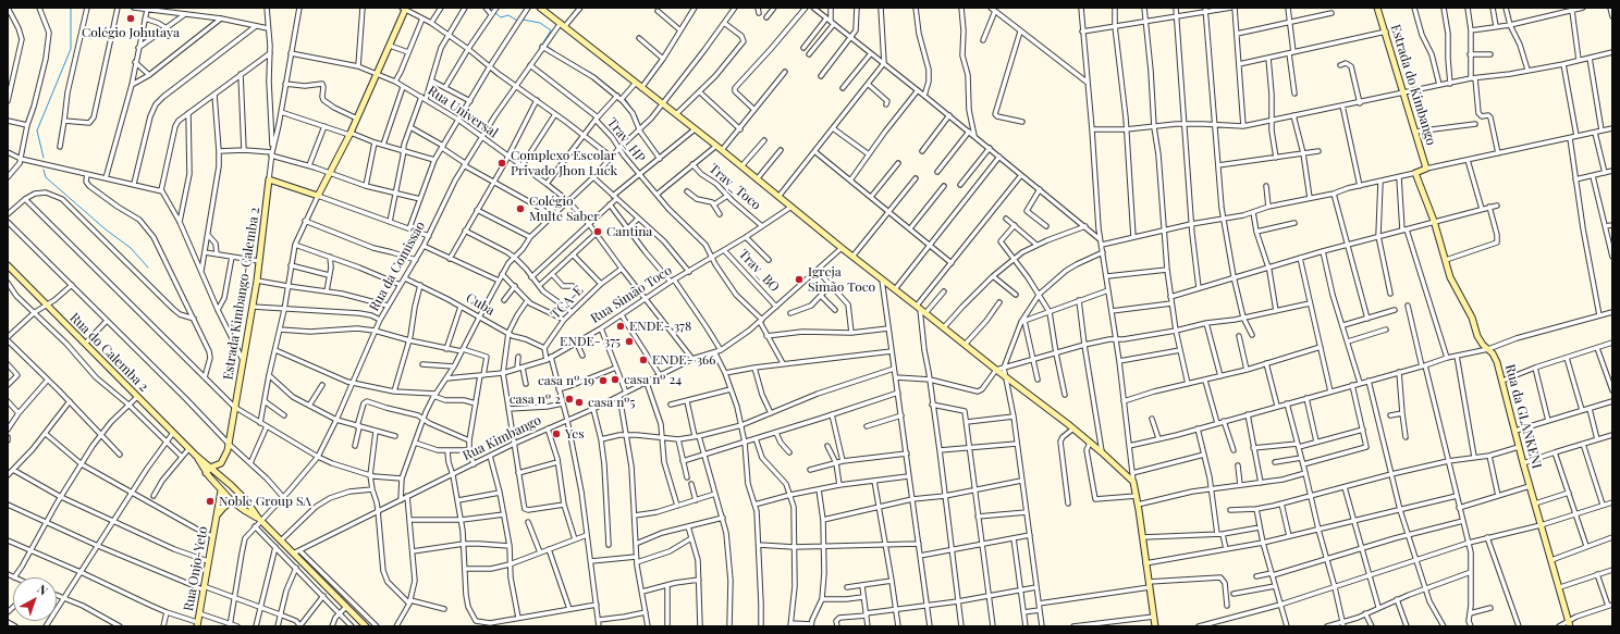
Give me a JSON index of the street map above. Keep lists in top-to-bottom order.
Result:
{
  "streets": {
    "street": [
      "Estrada do Kimbango",
      "Rua Universal",
      "Trav_HP",
      "Trav_Toco",
      "Rua da Comissão",
      "Trav_BO",
      "Estrada Kimbango-Calemba 2",
      "Rua Simão Toco",
      "TCA-E",
      "Cuba",
      "Rua do Calemba 2",
      "Rua da GLANKENI",
      "Rua Kimbango",
      "Rua Onjo-Yeto"
    ]
  },
  "crossings": [
    ["Rua Universal", "Rua da Comissão"],
    ["Rua Universal", "Rua Simão Toco"],
    ["Rua Universal", "TCA-E"],
    ["Rua Universal", "Rua Kimbango"],
    ["Trav_HP", "Rua da Comissão"],
    ["Trav_HP", "Rua Simão Toco"],
    ["Trav_HP", "Rua Kimbango"],
    ["Trav_Toco", "Rua Simão Toco"],
    ["Rua da Comissão", "Cuba"],
    ["Rua da Comissão", "Rua do Calemba 2"],
    ["Trav_BO", "Rua Simão Toco"],
    ["Trav_BO", "Rua Kimbango"],
    ["Estrada Kimbango-Calemba 2", "Rua do Calemba 2"],
    ["TCA-E", "Cuba"],
    ["Rua do Calemba 2", "Rua Kimbango"],
    ["Rua do Calemba 2", "Rua Onjo-Yeto"]
  ],
  "places": [
    "Colégio Johutaya",
    "Complexo Escolar Privado Jhon Luck",
    "Colégio Multe Saber",
    "Cantina",
    "Igreja Simão Toco",
    "ENDE- 378",
    "ENDE- 375",
    "ENDE- 366",
    "casa nº 24",
    "casa nº 19",
    "casa nº 2",
    "casa nº5",
    "Yes",
    "Noble Group SA"
  ],
  "north": "top right"
}
